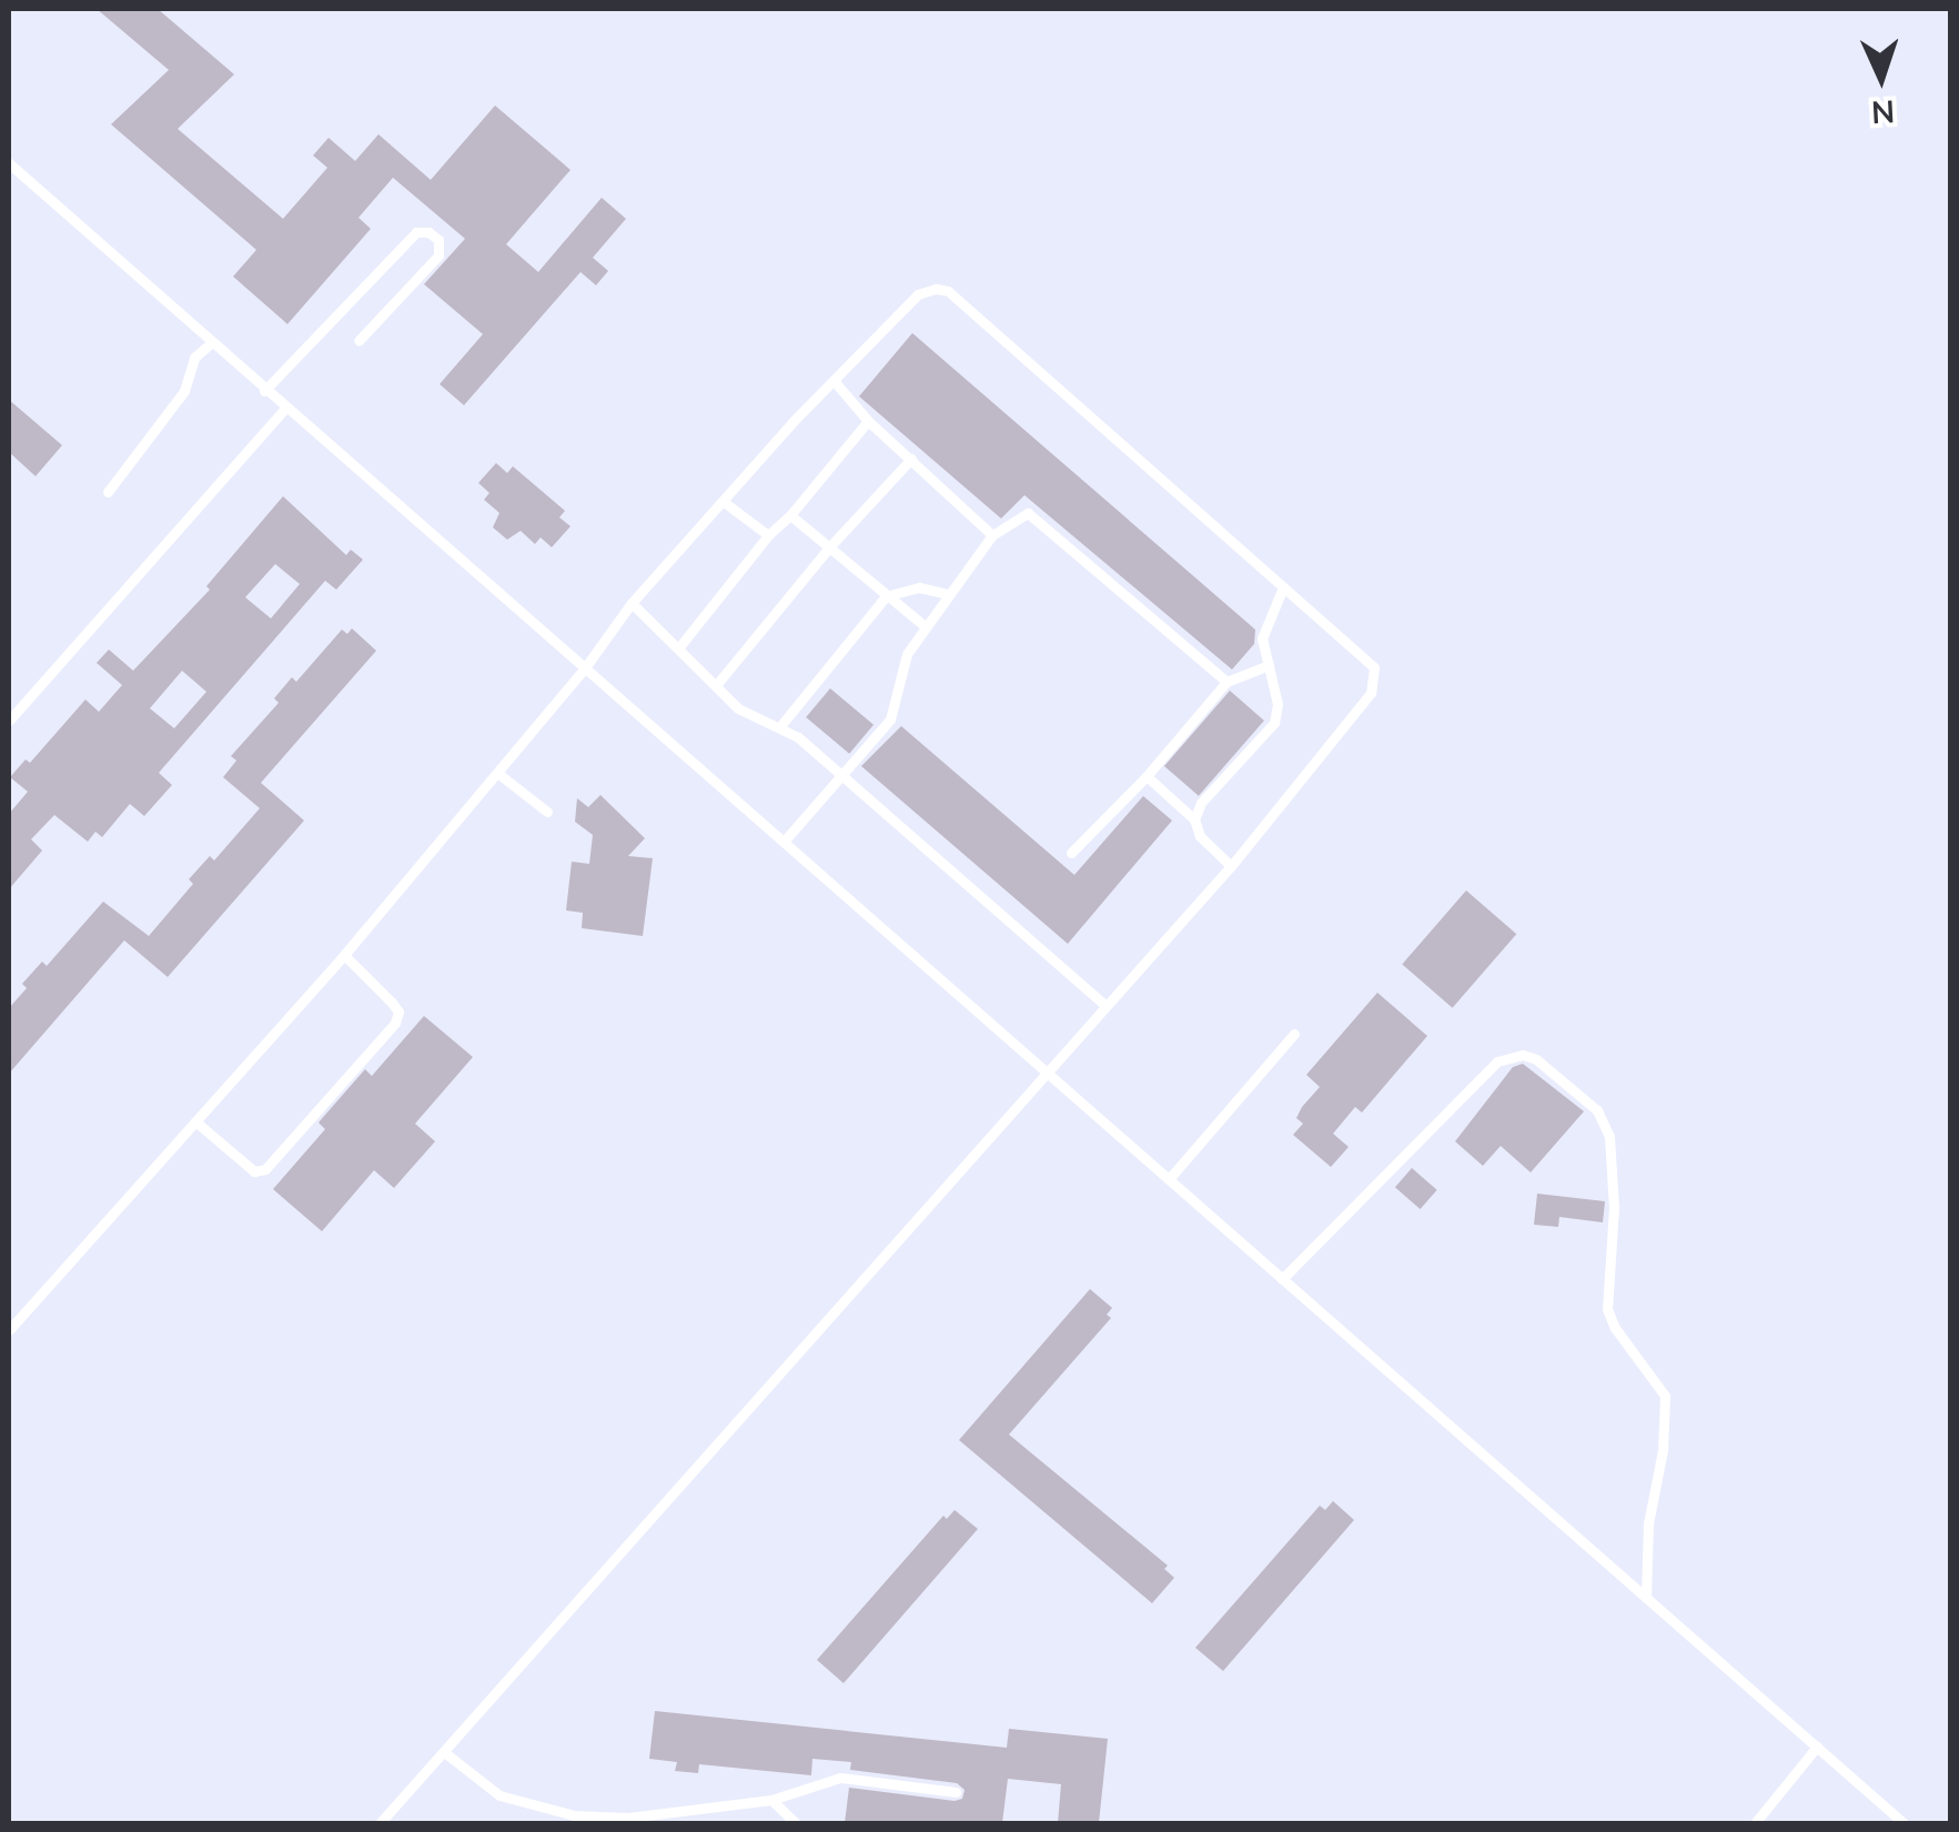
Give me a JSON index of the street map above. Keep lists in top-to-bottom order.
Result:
{
  "north": "bottom"
}
